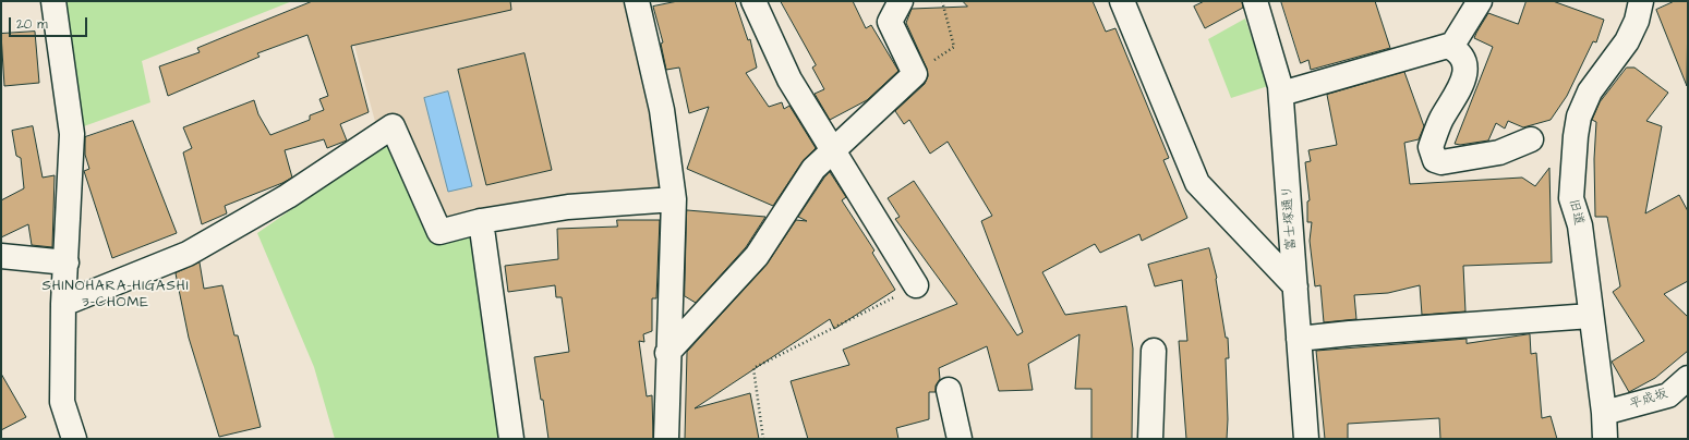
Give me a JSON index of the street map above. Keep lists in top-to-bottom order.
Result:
{
  "streets": {
    "street": ["旧道", "富士塚通り", "平成坂"]
  },
  "crossings": [
    ["旧道", "平成坂"]
  ],
  "districts": ["SHINOHARA-HIGASHI 3-CHOME"],
  "scale_bar": "20 m"
}
